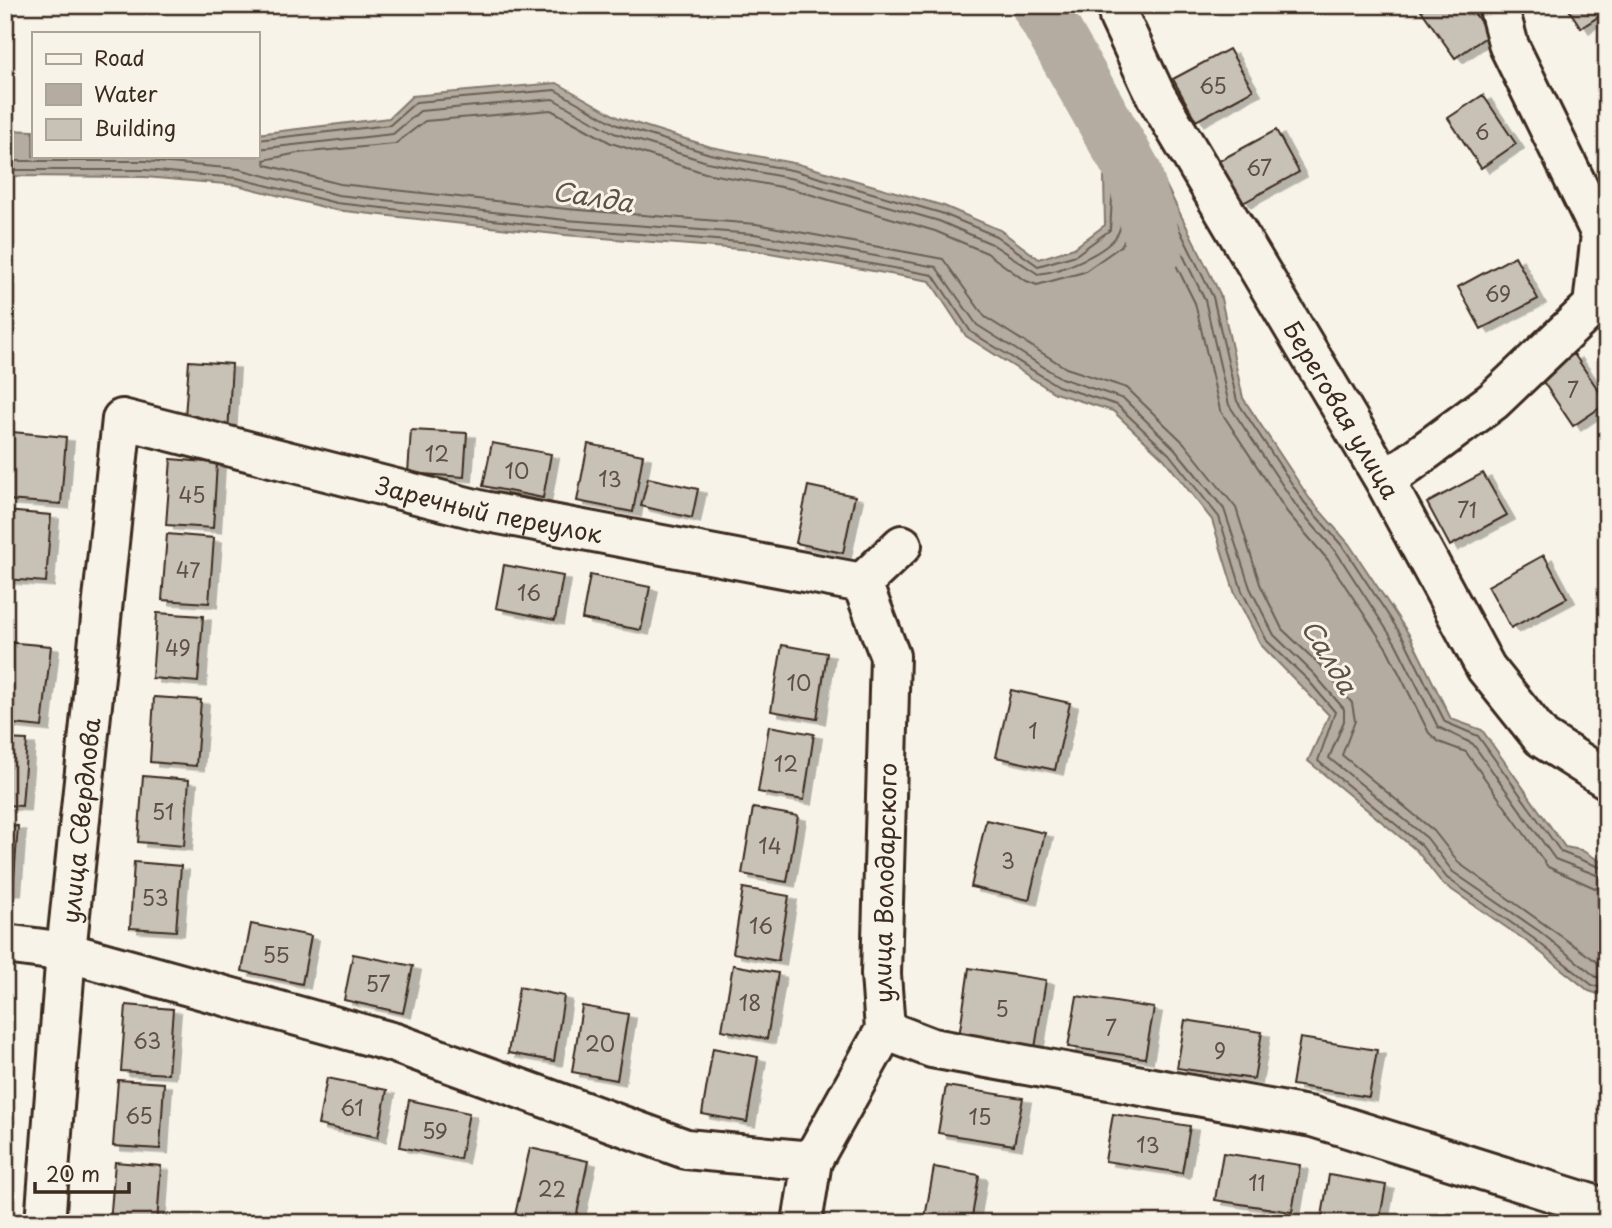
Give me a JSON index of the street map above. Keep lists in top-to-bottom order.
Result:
{
  "streets": {
    "street": [
      "Береговая улица",
      "Заречный переулок",
      "улица Свердлова",
      "улица Володарского"
    ]
  },
  "crossings": [
    ["Заречный переулок", "улица Свердлова"],
    ["Заречный переулок", "улица Володарского"]
  ],
  "water": ["Салда"],
  "house_numbers": [
    "65",
    "6",
    "67",
    "69",
    "7",
    "12",
    "10",
    "13",
    "45",
    "71",
    "47",
    "16",
    "49",
    "10",
    "1",
    "12",
    "51",
    "14",
    "3",
    "53",
    "16",
    "55",
    "57",
    "18",
    "5",
    "7",
    "63",
    "20",
    "9",
    "61",
    "65",
    "15",
    "59",
    "13",
    "11",
    "22"
  ],
  "legend": ["Road", "Water", "Building"],
  "scale_bar": "20 m"
}
